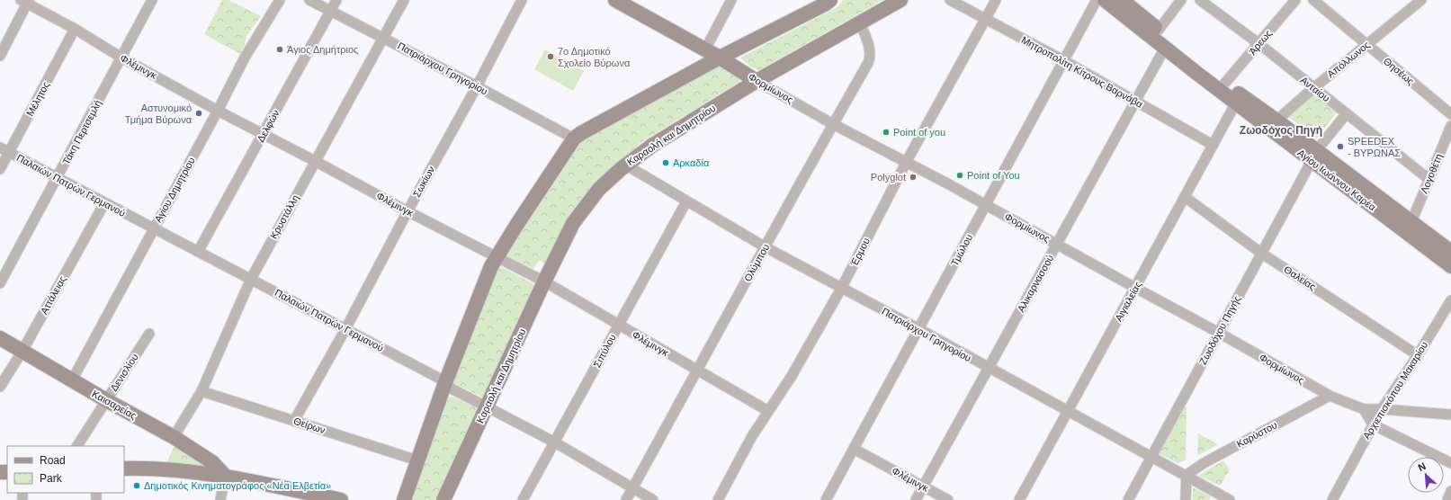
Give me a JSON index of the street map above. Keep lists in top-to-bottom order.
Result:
{
  "streets": {
    "street": [
      "Άρεως",
      "Απόλλωνος",
      "Φλέμινγκ",
      "Πατριάρχου Γρηγορίου",
      "Θησέως",
      "Μητροπολίτη Κίτρους Βαρνάβα",
      "Φορμίωνος",
      "Ανταίου",
      "Μέλητος",
      "Δελφών",
      "Τάκη Περτσεμλή",
      "Καραολή και Δημητρίου",
      "Λογοθέτη",
      "Αγίου Ιωάννου Καρέα",
      "Σωκίων",
      "Παλαιών Πατρών Γερμανού",
      "Αγίου Δημητρίου",
      "Κρυστάλλη",
      "Τμώλου",
      "Έρμου",
      "Ολύμπου",
      "Θαλείας",
      "Αλικαρνασσού",
      "Αττάλειας",
      "Αιγιαλείας",
      "Ζωοδόχου Πηγής",
      "Σιπύλου",
      "Δενισλίου",
      "Αρχιεπισκόπου Μακαρίου",
      "Καισαρείας",
      "Θείρων",
      "Καρύστου"
    ]
  },
  "crossings": [
    ["Άρεως", "Ανταίου"],
    ["Άρεως", "Αγίου Ιωάννου Καρέα"],
    ["Απόλλωνος", "Θησέως"],
    ["Απόλλωνος", "Ανταίου"],
    ["Απόλλωνος", "Αγίου Ιωάννου Καρέα"],
    ["Φλέμινγκ", "Μέλητος"],
    ["Φλέμινγκ", "Δελφών"],
    ["Φλέμινγκ", "Τάκη Περτσεμλή"],
    ["Φλέμινγκ", "Καραολή και Δημητρίου"],
    ["Φλέμινγκ", "Σωκίων"],
    ["Φλέμινγκ", "Αγίου Δημητρίου"],
    ["Φλέμινγκ", "Κρυστάλλη"],
    ["Φλέμινγκ", "Τμώλου"],
    ["Φλέμινγκ", "Έρμου"],
    ["Φλέμινγκ", "Ολύμπου"],
    ["Φλέμινγκ", "Αλικαρνασσού"],
    ["Φλέμινγκ", "Σιπύλου"],
    ["Πατριάρχου Γρηγορίου", "Δελφών"],
    ["Πατριάρχου Γρηγορίου", "Καραολή και Δημητρίου"],
    ["Πατριάρχου Γρηγορίου", "Σωκίων"],
    ["Πατριάρχου Γρηγορίου", "Κρυστάλλη"],
    ["Πατριάρχου Γρηγορίου", "Τμώλου"],
    ["Πατριάρχου Γρηγορίου", "Έρμου"],
    ["Πατριάρχου Γρηγορίου", "Ολύμπου"],
    ["Πατριάρχου Γρηγορίου", "Αλικαρνασσού"],
    ["Πατριάρχου Γρηγορίου", "Αιγιαλείας"],
    ["Πατριάρχου Γρηγορίου", "Ζωοδόχου Πηγής"],
    ["Πατριάρχου Γρηγορίου", "Σιπύλου"],
    ["Πατριάρχου Γρηγορίου", "Καρύστου"],
    ["Μητροπολίτη Κίτρους Βαρνάβα", "Τμώλου"],
    ["Μητροπολίτη Κίτρους Βαρνάβα", "Έρμου"],
    ["Μητροπολίτη Κίτρους Βαρνάβα", "Αλικαρνασσού"],
    ["Μητροπολίτη Κίτρους Βαρνάβα", "Αιγιαλείας"],
    ["Φορμίωνος", "Καραολή και Δημητρίου"],
    ["Φορμίωνος", "Τμώλου"],
    ["Φορμίωνος", "Έρμου"],
    ["Φορμίωνος", "Ολύμπου"],
    ["Φορμίωνος", "Αλικαρνασσού"],
    ["Φορμίωνος", "Αιγιαλείας"],
    ["Φορμίωνος", "Ζωοδόχου Πηγής"],
    ["Φορμίωνος", "Αρχιεπισκόπου Μακαρίου"],
    ["Φορμίωνος", "Καρύστου"],
    ["Ανταίου", "Λογοθέτη"],
    ["Ανταίου", "Ζωοδόχου Πηγής"],
    ["Μέλητος", "Παλαιών Πατρών Γερμανού"],
    ["Δελφών", "Παλαιών Πατρών Γερμανού"],
    ["Τάκη Περτσεμλή", "Παλαιών Πατρών Γερμανού"],
    ["Καραολή και Δημητρίου", "Παλαιών Πατρών Γερμανού"],
    ["Καραολή και Δημητρίου", "Ολύμπου"],
    ["Λογοθέτη", "Αγίου Ιωάννου Καρέα"],
    ["Αγίου Ιωάννου Καρέα", "Αλικαρνασσού"],
    ["Αγίου Ιωάννου Καρέα", "Αιγιαλείας"],
    ["Αγίου Ιωάννου Καρέα", "Ζωοδόχου Πηγής"],
    ["Σωκίων", "Παλαιών Πατρών Γερμανού"],
    ["Σωκίων", "Θείρων"],
    ["Παλαιών Πατρών Γερμανού", "Αγίου Δημητρίου"],
    ["Παλαιών Πατρών Γερμανού", "Κρυστάλλη"],
    ["Παλαιών Πατρών Γερμανού", "Ολύμπου"],
    ["Παλαιών Πατρών Γερμανού", "Αττάλειας"],
    ["Παλαιών Πατρών Γερμανού", "Σιπύλου"],
    ["Αγίου Δημητρίου", "Καισαρείας"],
    ["Κρυστάλλη", "Καισαρείας"],
    ["Κρυστάλλη", "Θείρων"],
    ["Θαλείας", "Αιγιαλείας"],
    ["Θαλείας", "Ζωοδόχου Πηγής"],
    ["Θαλείας", "Αρχιεπισκόπου Μακαρίου"],
    ["Αττάλειας", "Καισαρείας"],
    ["Δενισλίου", "Καισαρείας"]
  ],
  "districts": ["Ζωοδόχος Πηγή"],
  "places": [
    "Άγιος Δημήτριος",
    "7ο Δημοτικό Σχολείο Βύρωνα",
    "Αστυνομικό Τμήμα Βύρωνα",
    "Point of you",
    "SPEEDEX - ΒΥΡΩΝΑΣ",
    "Αρκαδία",
    "Point of You",
    "Polyglot",
    "Δημοτικός Κινηματογράφος «Νέα Ελβετία»"
  ],
  "legend": ["Road", "Park"],
  "north": "top left"
}
